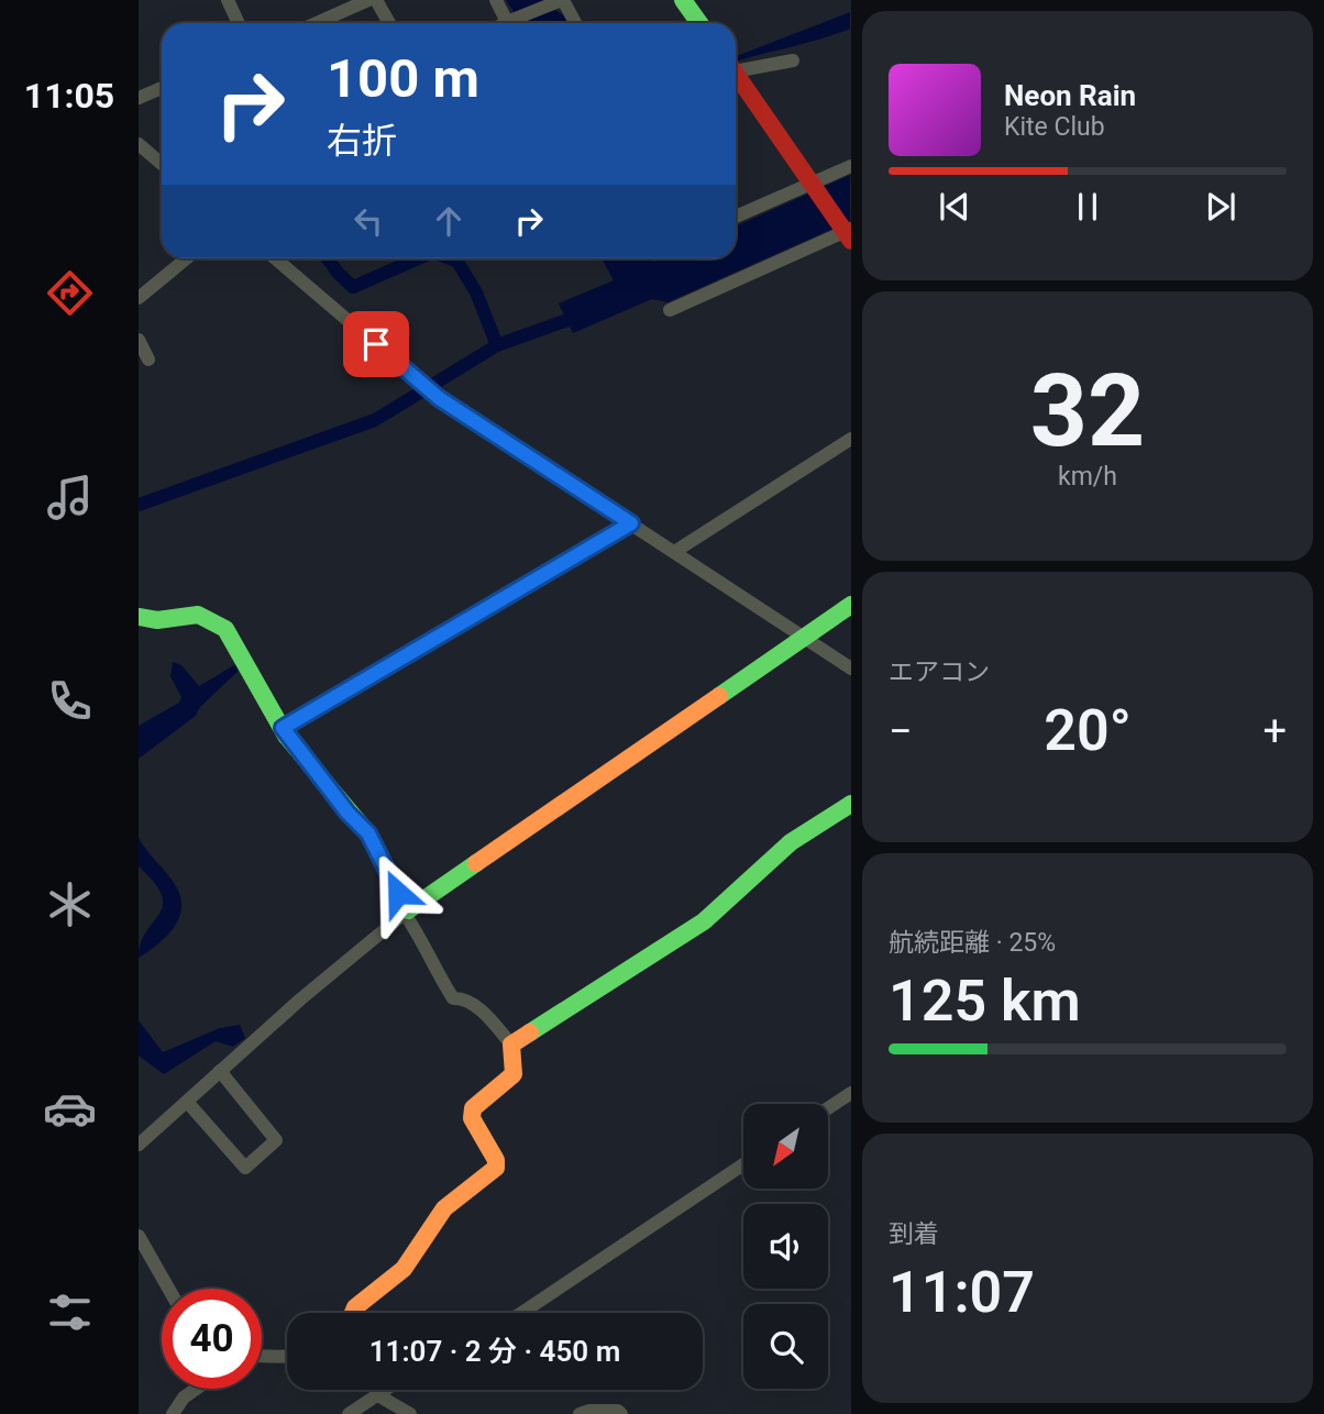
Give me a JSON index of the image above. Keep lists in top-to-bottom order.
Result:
{
  "north": "bottom left",
  "page": {
    "tabs": "11:05",
    "turn": ["100 m", "右折"],
    "song": ["Neon Rain", "Kite Club"],
    "tile": [
      ["32", "km/h"],
      "エアコン",
      ["航続距離 · 25%", "125 km"],
      ["到着", "11:07"]
    ],
    "heat": ["−", "20°", "+"],
    "limit": "40",
    "trip": "11:07 · 2 分 · 450 m"
  }
}
